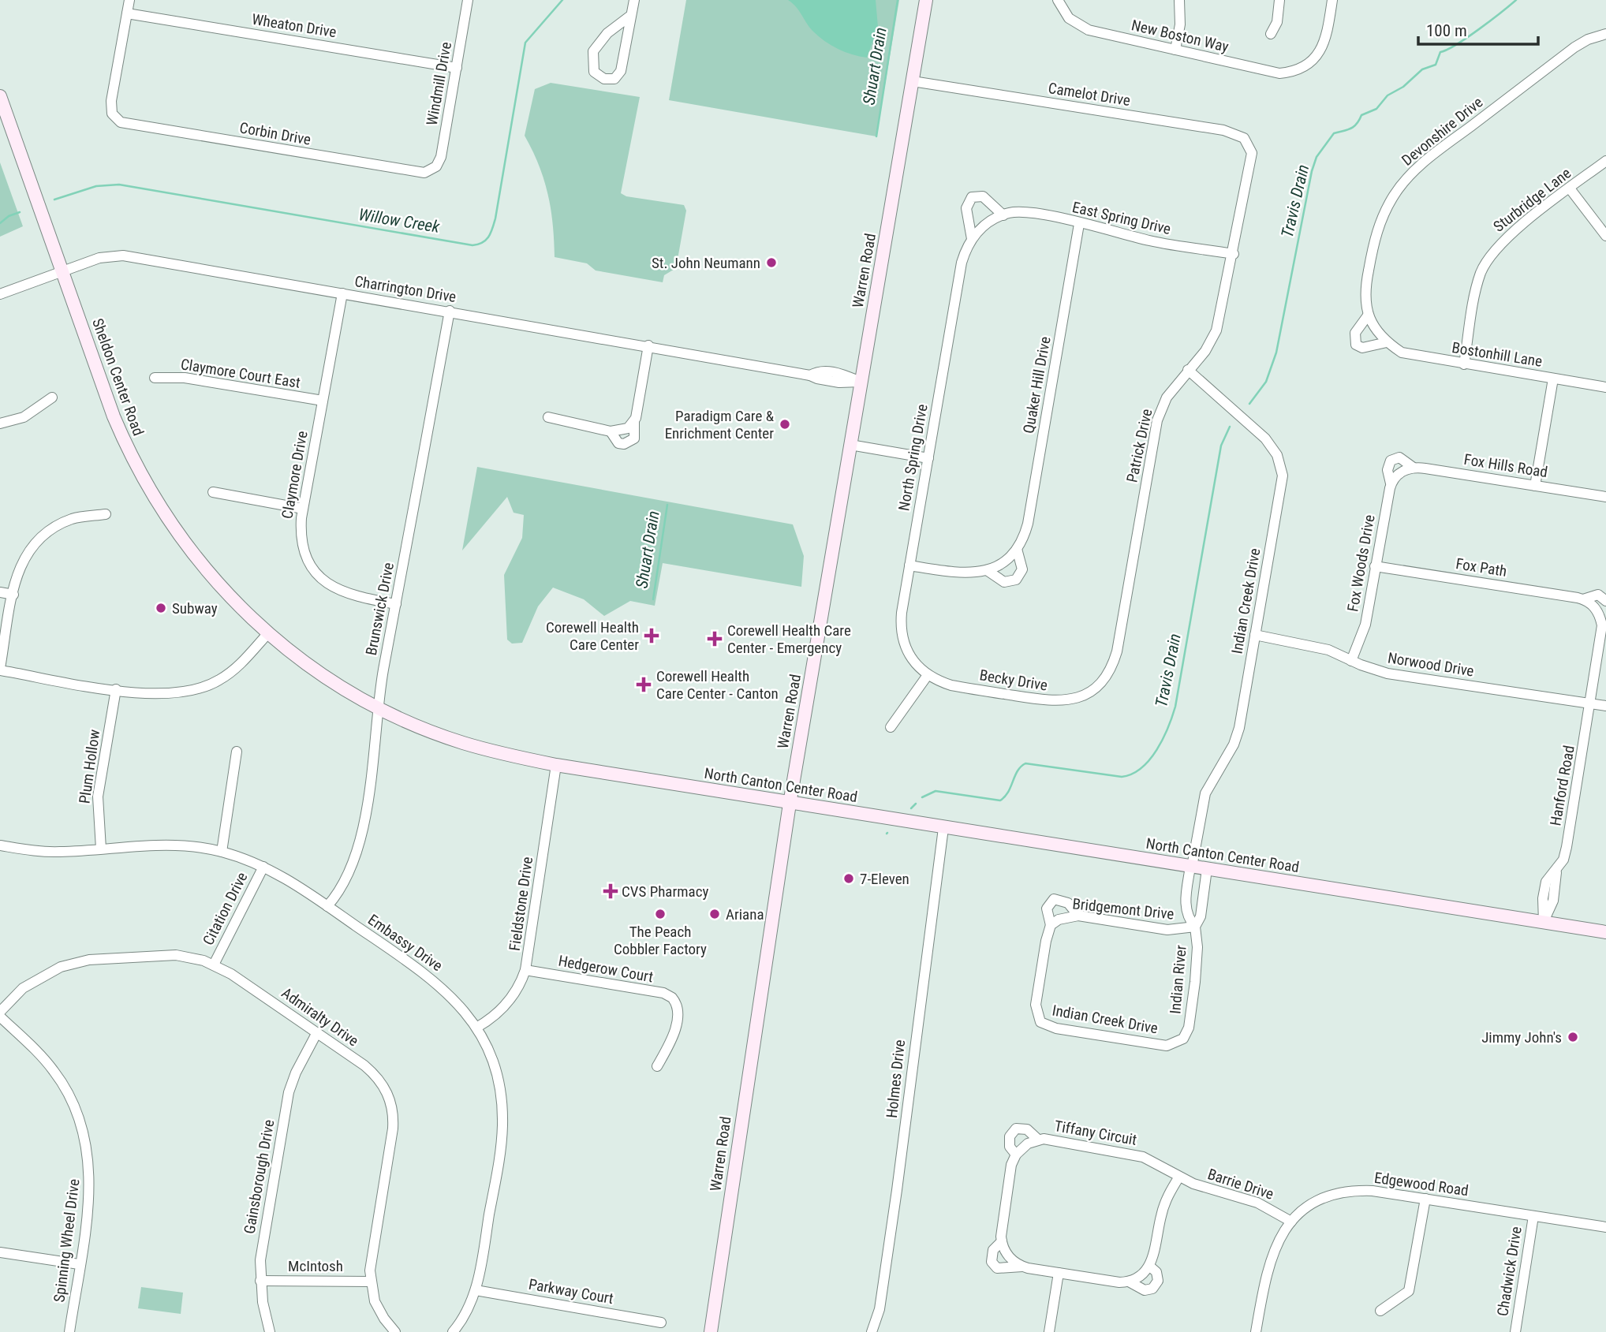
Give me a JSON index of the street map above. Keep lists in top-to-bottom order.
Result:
{
  "streets": {
    "main road": ["Warren Road", "Sheldon Center Road", "North Canton Center Road"],
    "street": [
      "Wheaton Drive",
      "New Boston Way",
      "Windmill Drive",
      "Camelot Drive",
      "Devonshire Drive",
      "Corbin Drive",
      "Sturbridge Lane",
      "East Spring Drive",
      "Charrington Drive",
      "Bostonhill Lane",
      "Claymore Court East",
      "Quaker Hill Drive",
      "Patrick Drive",
      "North Spring Drive",
      "Fox Hills Road",
      "Claymore Drive",
      "Fox Woods Drive",
      "Fox Path",
      "Indian Creek Drive",
      "Brunswick Drive",
      "Norwood Drive",
      "Becky Drive",
      "Plum Hollow",
      "Hanford Road",
      "Fieldstone Drive",
      "Citation Drive",
      "Bridgemont Drive",
      "Embassy Drive",
      "Hedgerow Court",
      "Indian River",
      "Admiralty Drive",
      "Holmes Drive",
      "Tiffany Circuit",
      "Gainsborough Drive",
      "Barrie Drive",
      "Edgewood Road",
      "Spinning Wheel Drive",
      "McIntosh",
      "Chadwick Drive",
      "Parkway Court"
    ]
  },
  "crossings": [
    ["Wheaton Drive", "Windmill Drive"],
    ["Wheaton Drive", "Corbin Drive"],
    ["Windmill Drive", "Corbin Drive"],
    ["Camelot Drive", "Warren Road"],
    ["Camelot Drive", "Patrick Drive"],
    ["Devonshire Drive", "Bostonhill Lane"],
    ["Sturbridge Lane", "Bostonhill Lane"],
    ["East Spring Drive", "Quaker Hill Drive"],
    ["East Spring Drive", "Patrick Drive"],
    ["East Spring Drive", "North Spring Drive"],
    ["Warren Road", "Charrington Drive"],
    ["Warren Road", "North Canton Center Road"],
    ["Charrington Drive", "Sheldon Center Road"],
    ["Charrington Drive", "Claymore Drive"],
    ["Charrington Drive", "Brunswick Drive"],
    ["Claymore Court East", "Claymore Drive"],
    ["Sheldon Center Road", "North Canton Center Road"],
    ["Quaker Hill Drive", "North Spring Drive"],
    ["Patrick Drive", "Indian Creek Drive"],
    ["Patrick Drive", "Becky Drive"],
    ["North Spring Drive", "Becky Drive"],
    ["Fox Hills Road", "Fox Woods Drive"],
    ["Claymore Drive", "Brunswick Drive"],
    ["Fox Woods Drive", "Fox Path"],
    ["Fox Woods Drive", "Norwood Drive"],
    ["Indian Creek Drive", "Norwood Drive"],
    ["Indian Creek Drive", "North Canton Center Road"],
    ["Indian Creek Drive", "Bridgemont Drive"],
    ["Indian Creek Drive", "Indian River"],
    ["Brunswick Drive", "North Canton Center Road"],
    ["Brunswick Drive", "Embassy Drive"],
    ["Norwood Drive", "Hanford Road"],
    ["Plum Hollow", "Embassy Drive"],
    ["North Canton Center Road", "Hanford Road"],
    ["North Canton Center Road", "Fieldstone Drive"],
    ["North Canton Center Road", "Indian River"],
    ["North Canton Center Road", "Holmes Drive"],
    ["Fieldstone Drive", "Embassy Drive"],
    ["Fieldstone Drive", "Hedgerow Court"],
    ["Citation Drive", "Embassy Drive"],
    ["Citation Drive", "Admiralty Drive"],
    ["Bridgemont Drive", "Indian River"],
    ["Embassy Drive", "Parkway Court"],
    ["Admiralty Drive", "Gainsborough Drive"],
    ["Admiralty Drive", "McIntosh"],
    ["Tiffany Circuit", "Barrie Drive"],
    ["Gainsborough Drive", "McIntosh"],
    ["Barrie Drive", "Edgewood Road"],
    ["Edgewood Road", "Chadwick Drive"]
  ],
  "water": ["Shuart Drain", "Travis Drain", "Willow Creek"],
  "places": {
    "other": [
      "St. John Neumann",
      "Paradigm Care & Enrichment Center",
      "Subway",
      "7-Eleven",
      "The Peach Cobbler Factory",
      "Ariana",
      "Jimmy John's"
    ],
    "health": [
      "Corewell Health Care Center",
      "Corewell Health Care Center - Emergency",
      "Corewell Health Care Center - Canton",
      "CVS Pharmacy"
    ]
  },
  "scale_bar": "100 m"
}
